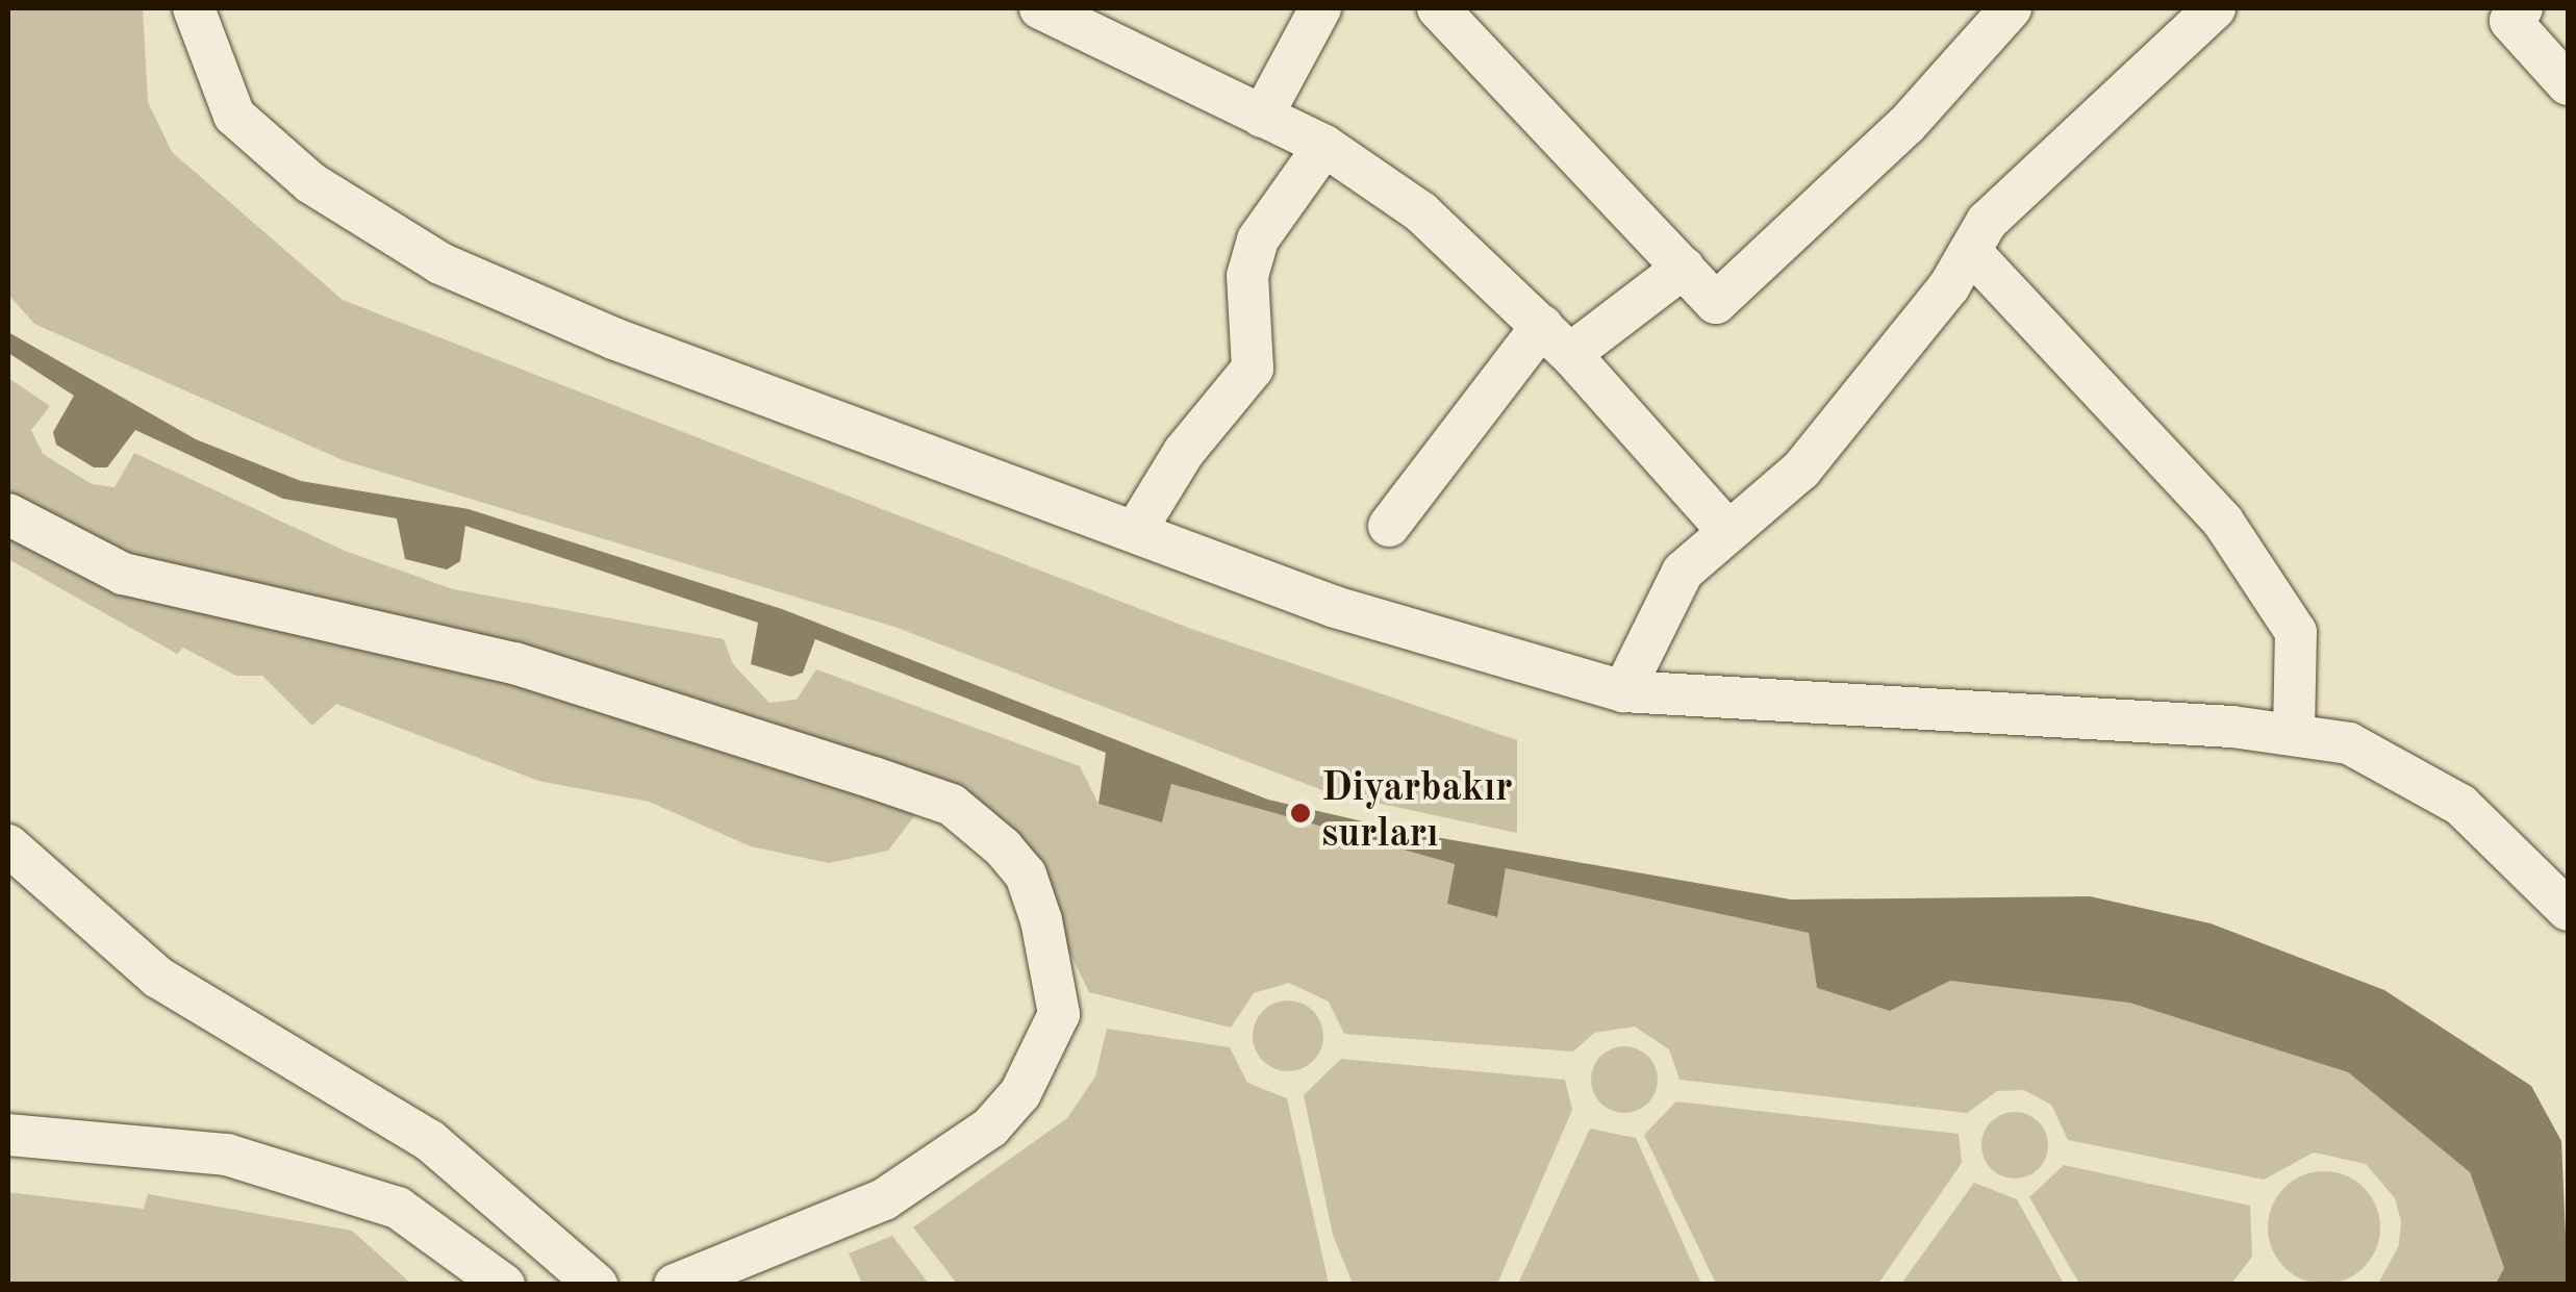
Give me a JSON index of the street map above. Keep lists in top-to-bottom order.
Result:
{
  "places": ["Diyarbakır surları"]
}
